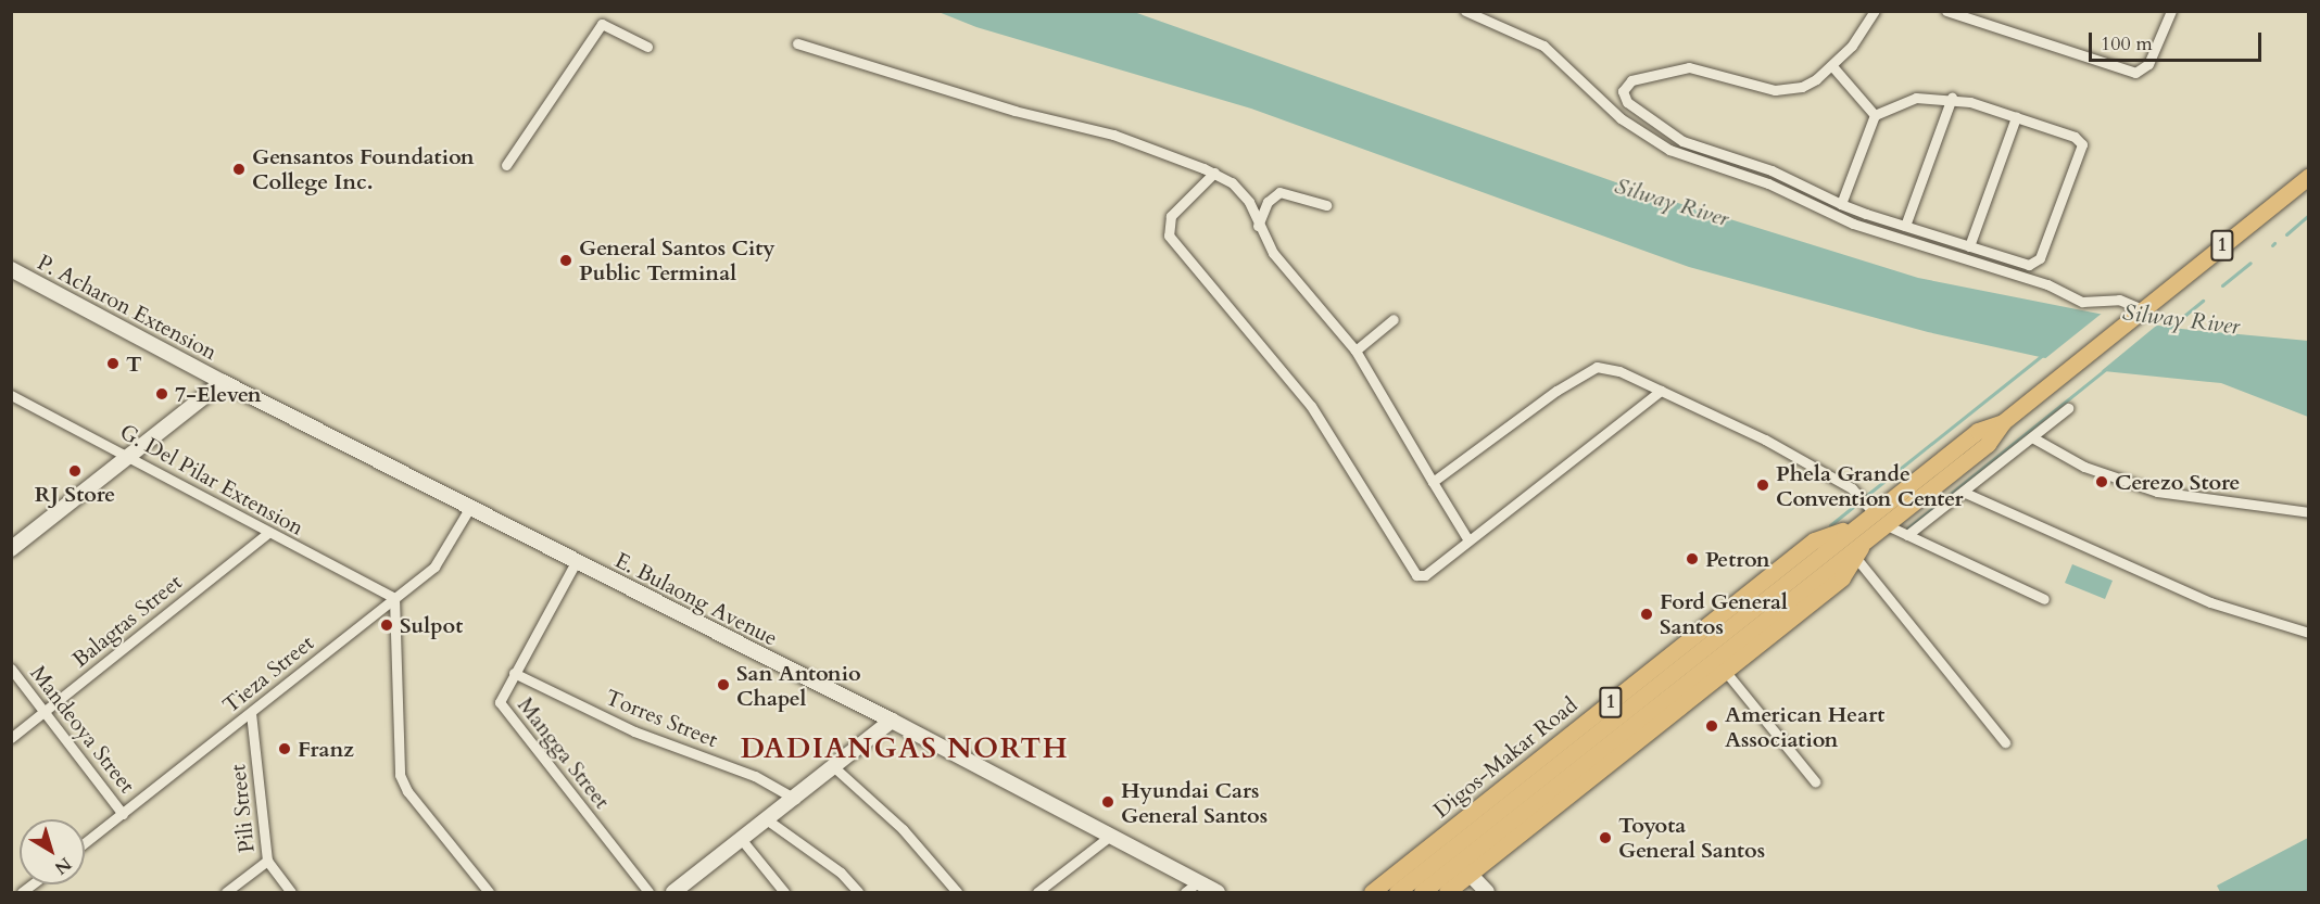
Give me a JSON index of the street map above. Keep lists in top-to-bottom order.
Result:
{
  "streets": {
    "main road": [
      "1",
      "P. Acharon Extension",
      "E. Bulaong Avenue",
      "Digos-Makar Road"
    ],
    "street": [
      "G. Del Pilar Extension",
      "Balagtas Street",
      "Tieza Street",
      "Torres Street",
      "Mandeoya Street",
      "Mangga Street",
      "Pili Street"
    ]
  },
  "crossings": [
    ["P. Acharon Extension", "E. Bulaong Avenue"],
    ["G. Del Pilar Extension", "Balagtas Street"],
    ["G. Del Pilar Extension", "Tieza Street"],
    ["E. Bulaong Avenue", "Tieza Street"],
    ["E. Bulaong Avenue", "Mangga Street"],
    ["Balagtas Street", "Mandeoya Street"],
    ["Tieza Street", "Mandeoya Street"],
    ["Tieza Street", "Pili Street"],
    ["Torres Street", "Mangga Street"]
  ],
  "districts": ["DADIANGAS NORTH"],
  "water": ["Silway River"],
  "places": [
    "Gensantos Foundation College Inc.",
    "General Santos City Public Terminal",
    "T",
    "7-Eleven",
    "RJ Store",
    "Cerezo Store",
    "Phela Grande Convention Center",
    "Petron",
    "Ford General Santos",
    "Sulpot",
    "San Antonio Chapel",
    "American Heart Association",
    "Franz",
    "Hyundai Cars General Santos",
    "Toyota General Santos"
  ],
  "scale_bar": "100 m",
  "north": "bottom right"
}
